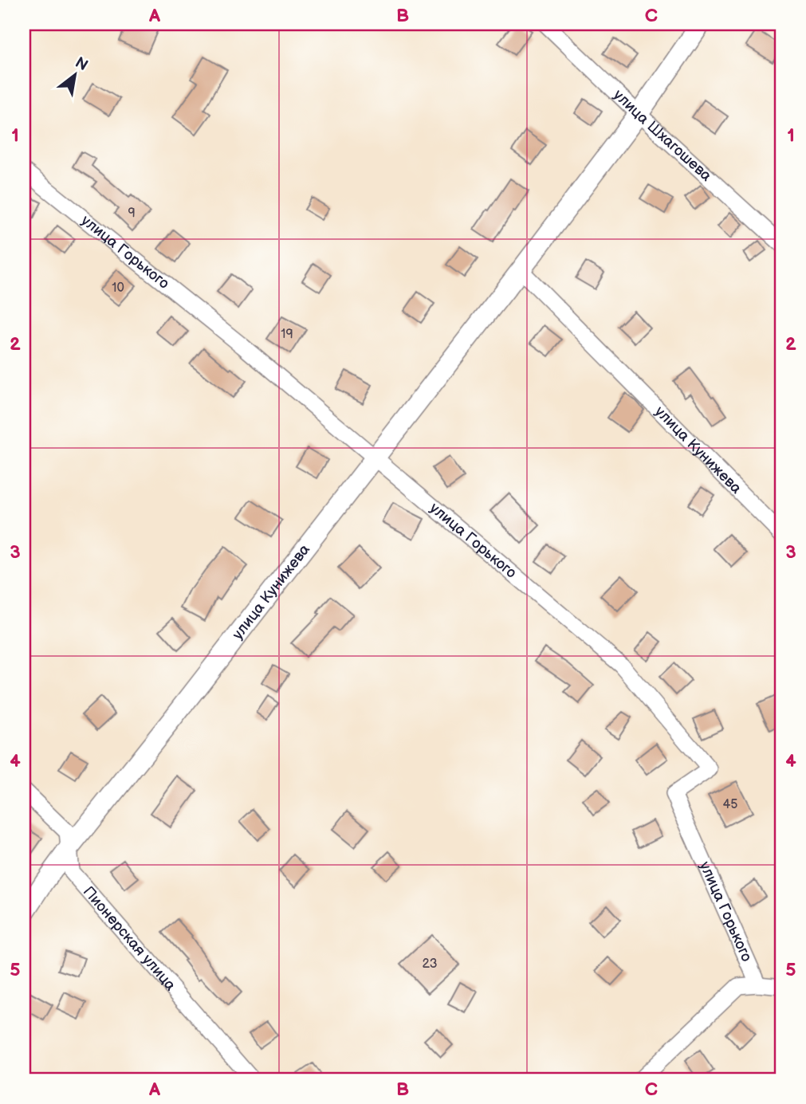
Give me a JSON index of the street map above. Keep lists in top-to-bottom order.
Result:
{
  "streets": {
    "street": [
      "улица Шхагошева",
      "улица Горького",
      "улица Кунижева",
      "Пионерская улица"
    ]
  },
  "crossings": [
    ["улица Шхагошева", "улица Кунижева"],
    ["улица Горького", "улица Кунижева"],
    ["улица Кунижева", "Пионерская улица"]
  ],
  "house_numbers": [
    "9",
    "10",
    "19",
    "45",
    "23"
  ],
  "north": "top right",
  "grid": {
    "columns": ["A", "B", "C"],
    "rows": [
      "1",
      "2",
      "3",
      "4",
      "5"
    ]
  }
}
